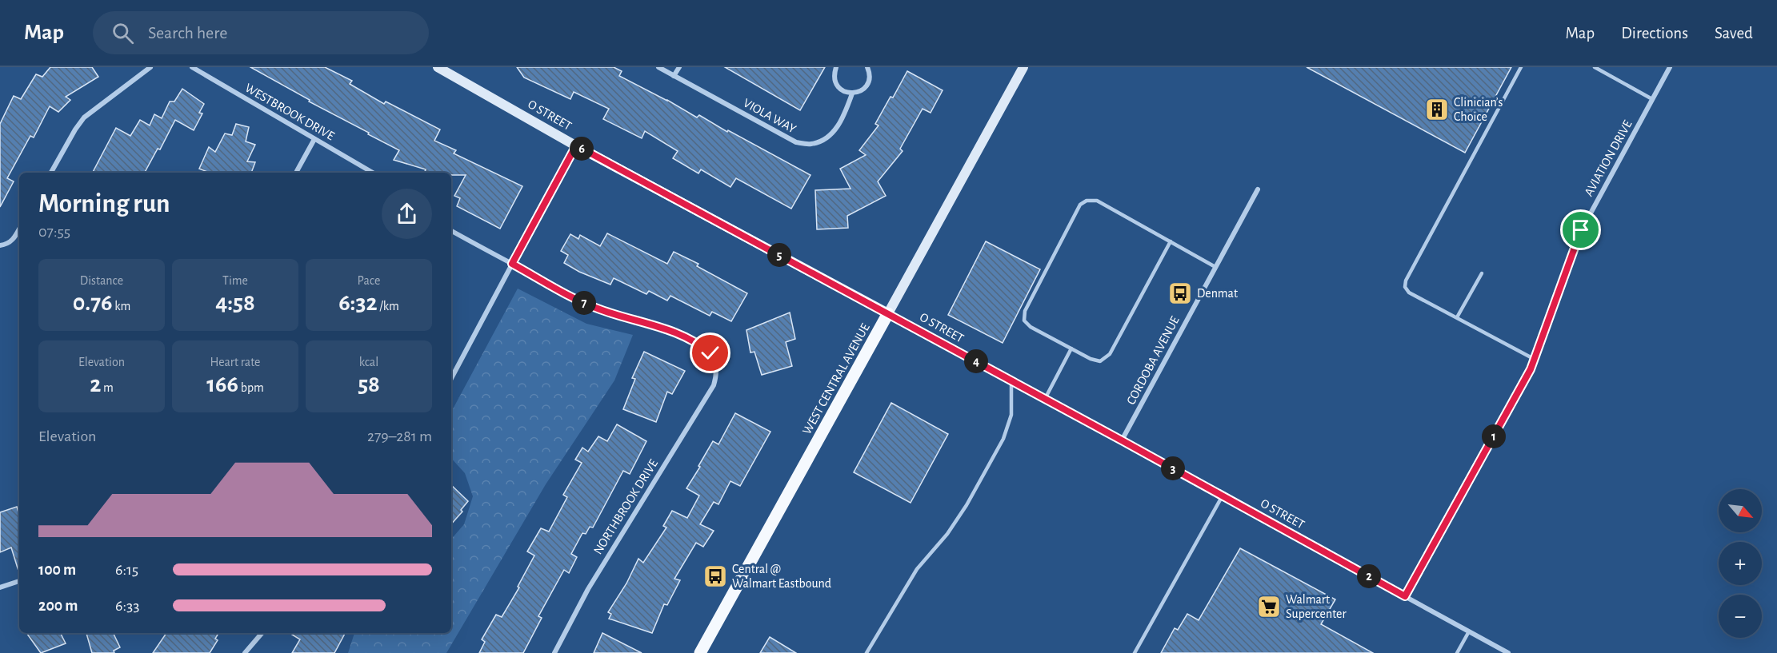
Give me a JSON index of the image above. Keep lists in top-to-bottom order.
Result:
{
  "streets": {
    "main road": ["WEST CENTRAL AVENUE"],
    "street": [
      "WESTBROOK DRIVE",
      "O STREET",
      "VIOLA WAY",
      "AVIATION DRIVE",
      "CORDOBA AVENUE",
      "NORTHBROOK DRIVE"
    ]
  },
  "crossings": [
    ["O STREET", "AVIATION DRIVE"],
    ["O STREET", "CORDOBA AVENUE"],
    ["O STREET", "WEST CENTRAL AVENUE"]
  ],
  "places": {
    "building": ["Clinician’s Choice"],
    "bus stop": ["Denmat", "Central @ Walmart Eastbound"],
    "supermarket": ["Walmart Supercenter"]
  },
  "north": "bottom right",
  "page": {
    "header": "Map",
    "search": "Search here",
    "nav": ["Map", "Directions", "Saved"],
    "pins": [
      "6",
      "5",
      "7",
      "4",
      "1",
      "3",
      "2"
    ],
    "heading": ["Morning run", "07:55"],
    "stats": [
      ["Distance", "0.76 km"],
      ["Time", "4:58"],
      ["Pace", "6:32 /km"],
      ["Elevation", "2 m"],
      ["Heart rate", "166 bpm"],
      ["kcal", "58"]
    ],
    "chart": ["Elevation", "279–281 m"],
    "map_buttons": ["+", "−"],
    "list": [
      {
        "name": "100 m",
        "note": "6:15"
      },
      {
        "name": "200 m",
        "note": "6:33"
      }
    ]
  }
}
